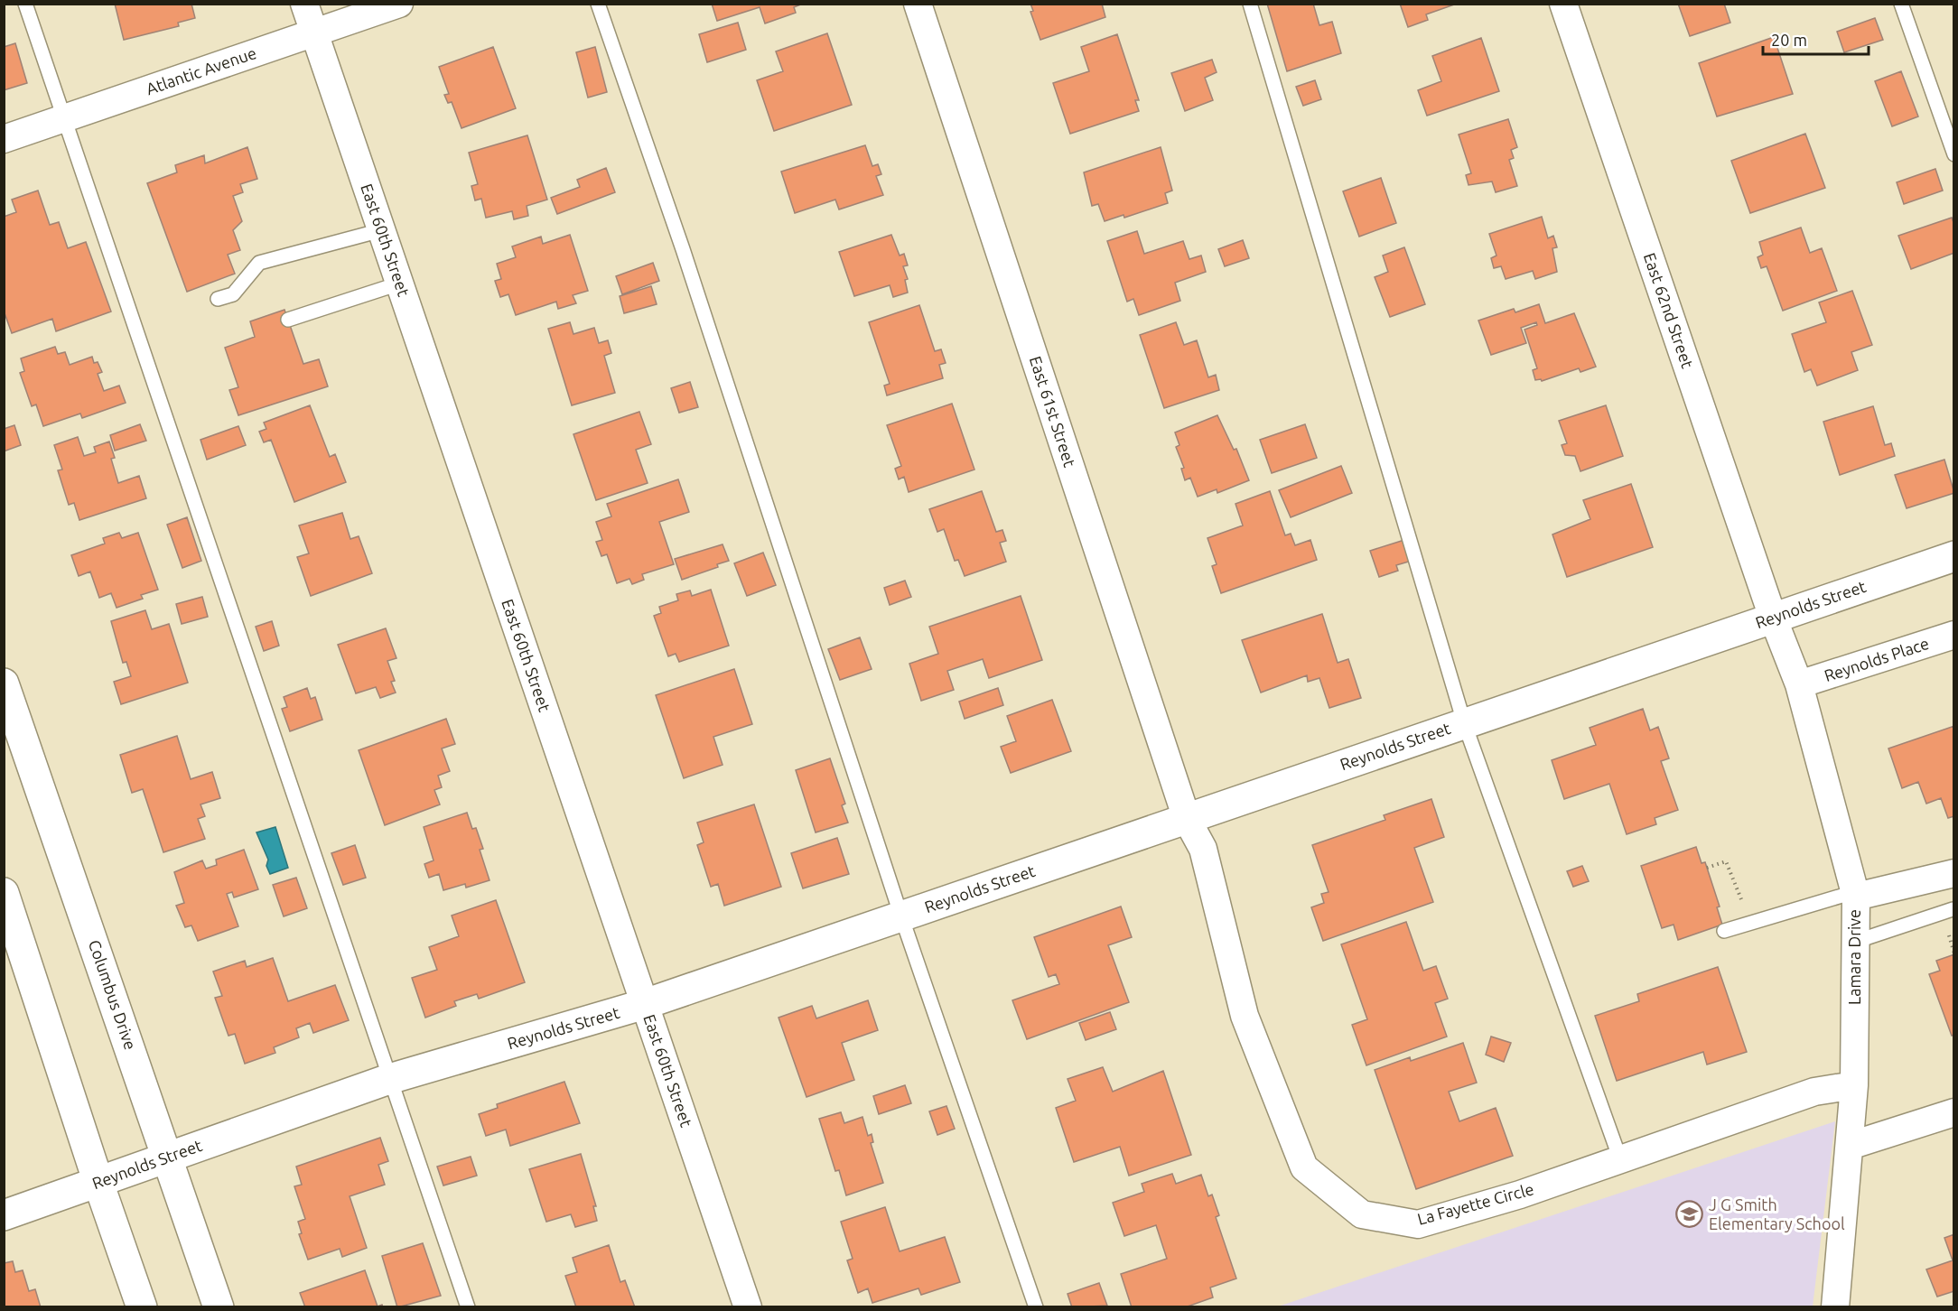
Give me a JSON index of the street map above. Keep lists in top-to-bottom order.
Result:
{
  "streets": {
    "street": [
      "Atlantic Avenue",
      "East 60th Street",
      "East 62nd Street",
      "East 61st Street",
      "Reynolds Street",
      "Reynolds Place",
      "Lamara Drive",
      "Columbus Drive",
      "La Fayette Circle"
    ]
  },
  "crossings": [
    ["Atlantic Avenue", "East 60th Street"],
    ["East 60th Street", "Reynolds Street"],
    ["East 62nd Street", "Reynolds Street"],
    ["East 62nd Street", "Lamara Drive"],
    ["East 61st Street", "Reynolds Street"],
    ["East 61st Street", "La Fayette Circle"],
    ["Reynolds Street", "Lamara Drive"],
    ["Reynolds Street", "Columbus Drive"],
    ["Reynolds Street", "La Fayette Circle"],
    ["Reynolds Place", "Lamara Drive"],
    ["Lamara Drive", "La Fayette Circle"]
  ],
  "places": {
    "school or university": ["J G Smith Elementary School"]
  },
  "scale_bar": "20 m"
}
